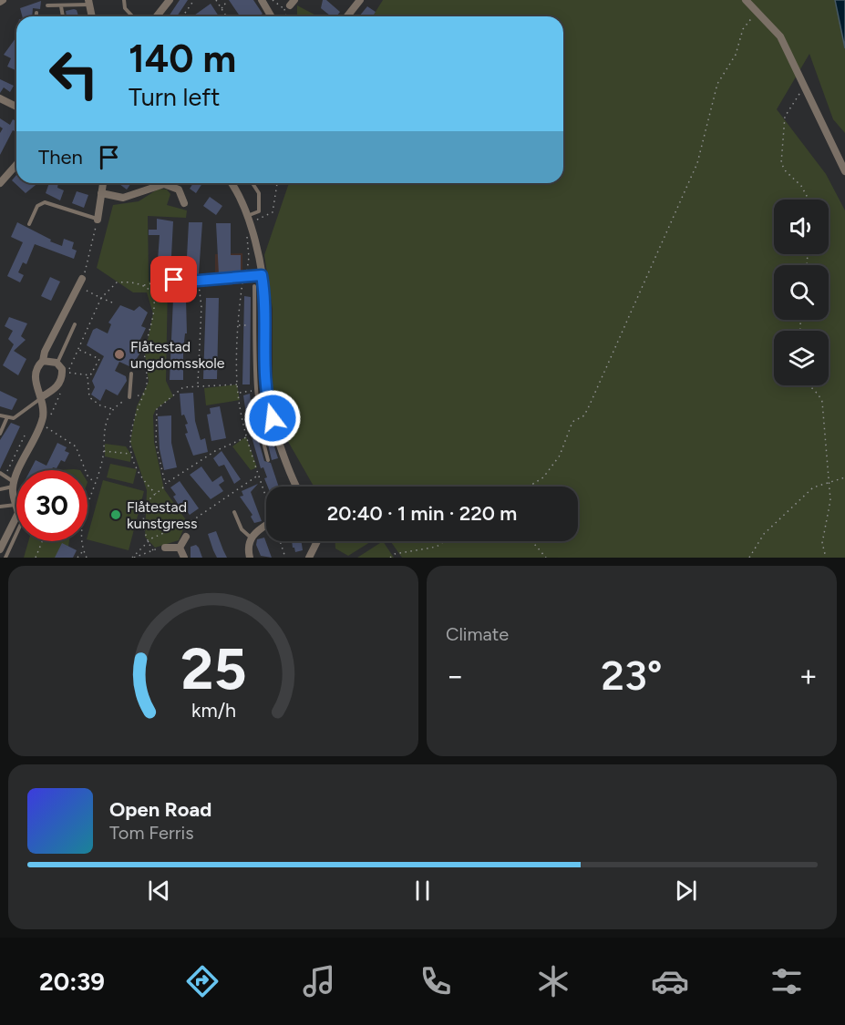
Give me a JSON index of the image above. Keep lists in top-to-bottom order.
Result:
{
  "places": ["Flåtestad ungdomsskole", "Flåtestad kunstgress"],
  "page": {
    "turn": ["140 m", "Turn left"],
    "then": "Then",
    "limit": "30",
    "trip": "20:40 · 1 min · 220 m",
    "tile": "Climate",
    "heat": ["−", "23°", "+"],
    "song": ["Open Road", "Tom Ferris"],
    "tabs": "20:39",
    "gauge": ["25", "km/h"]
  }
}
